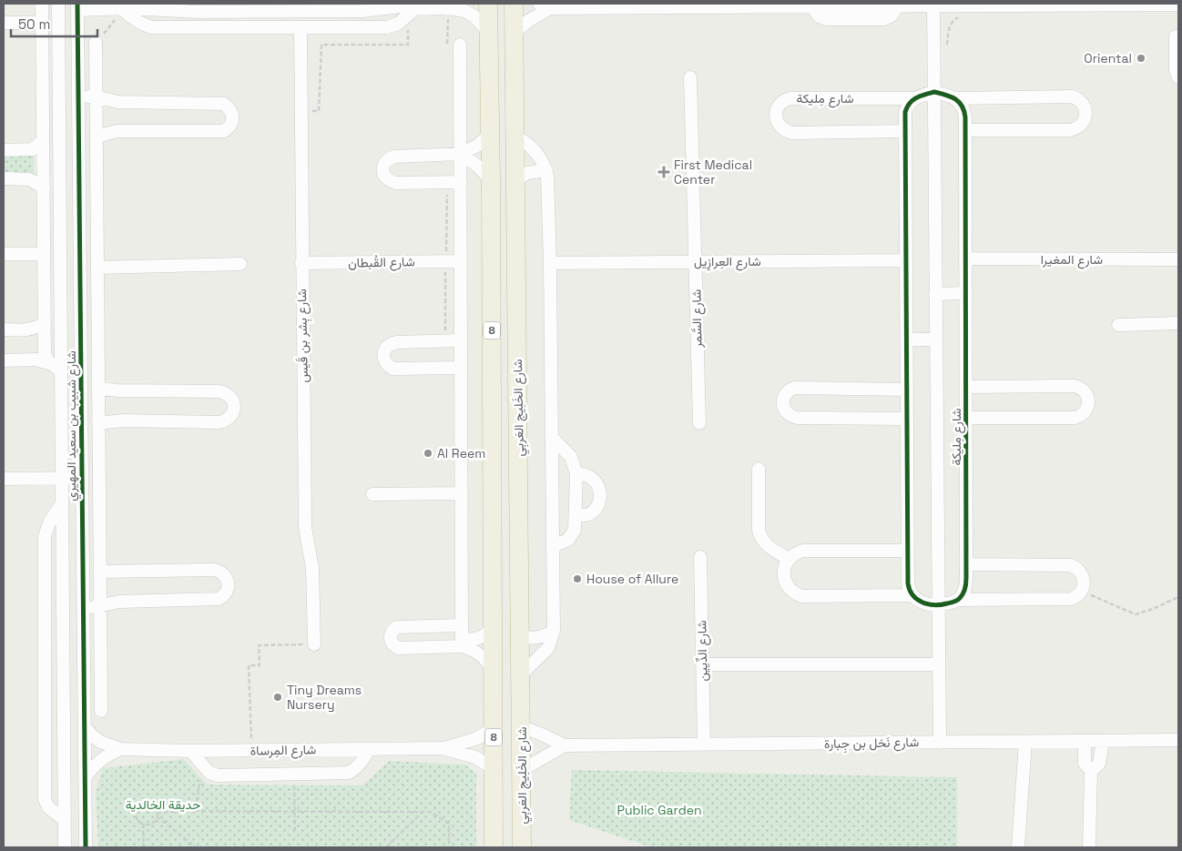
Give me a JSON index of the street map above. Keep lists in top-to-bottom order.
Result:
{
  "streets": {
    "highway": ["8", "شارع الخَلِيج العَربِي"],
    "street": [
      "شارع مِليكة",
      "شارع المغيرا",
      "شارع العِرازِيل",
      "شارع القُبطان",
      "شارع السَّمر",
      "شارع بِشر بن قَيس",
      "شارع شبيب بن سعيد المهيري",
      "شارع الدِّيين",
      "شارع نَخل بن جِبارة",
      "شارع المِرساة"
    ]
  },
  "crossings": [
    ["شارع مِليكة", "شارع المغيرا"],
    ["شارع مِليكة", "شارع نَخل بن جِبارة"],
    ["شارع العِرازِيل", "شارع السَّمر"],
    ["شارع القُبطان", "شارع بِشر بن قَيس"],
    ["شارع الخَلِيج العَربِي", "شارع نَخل بن جِبارة"],
    ["شارع الخَلِيج العَربِي", "شارع المِرساة"],
    ["شارع شبيب بن سعيد المهيري", "شارع المِرساة"],
    ["شارع الدِّيين", "شارع نَخل بن جِبارة"]
  ],
  "parks": ["حديقة الخالدية", "Public Garden"],
  "places": {
    "other": [
      "Oriental",
      "Al Reem",
      "House of Allure",
      "Tiny Dreams Nursery"
    ],
    "health": ["First Medical Center"]
  },
  "scale_bar": "50 m"
}
